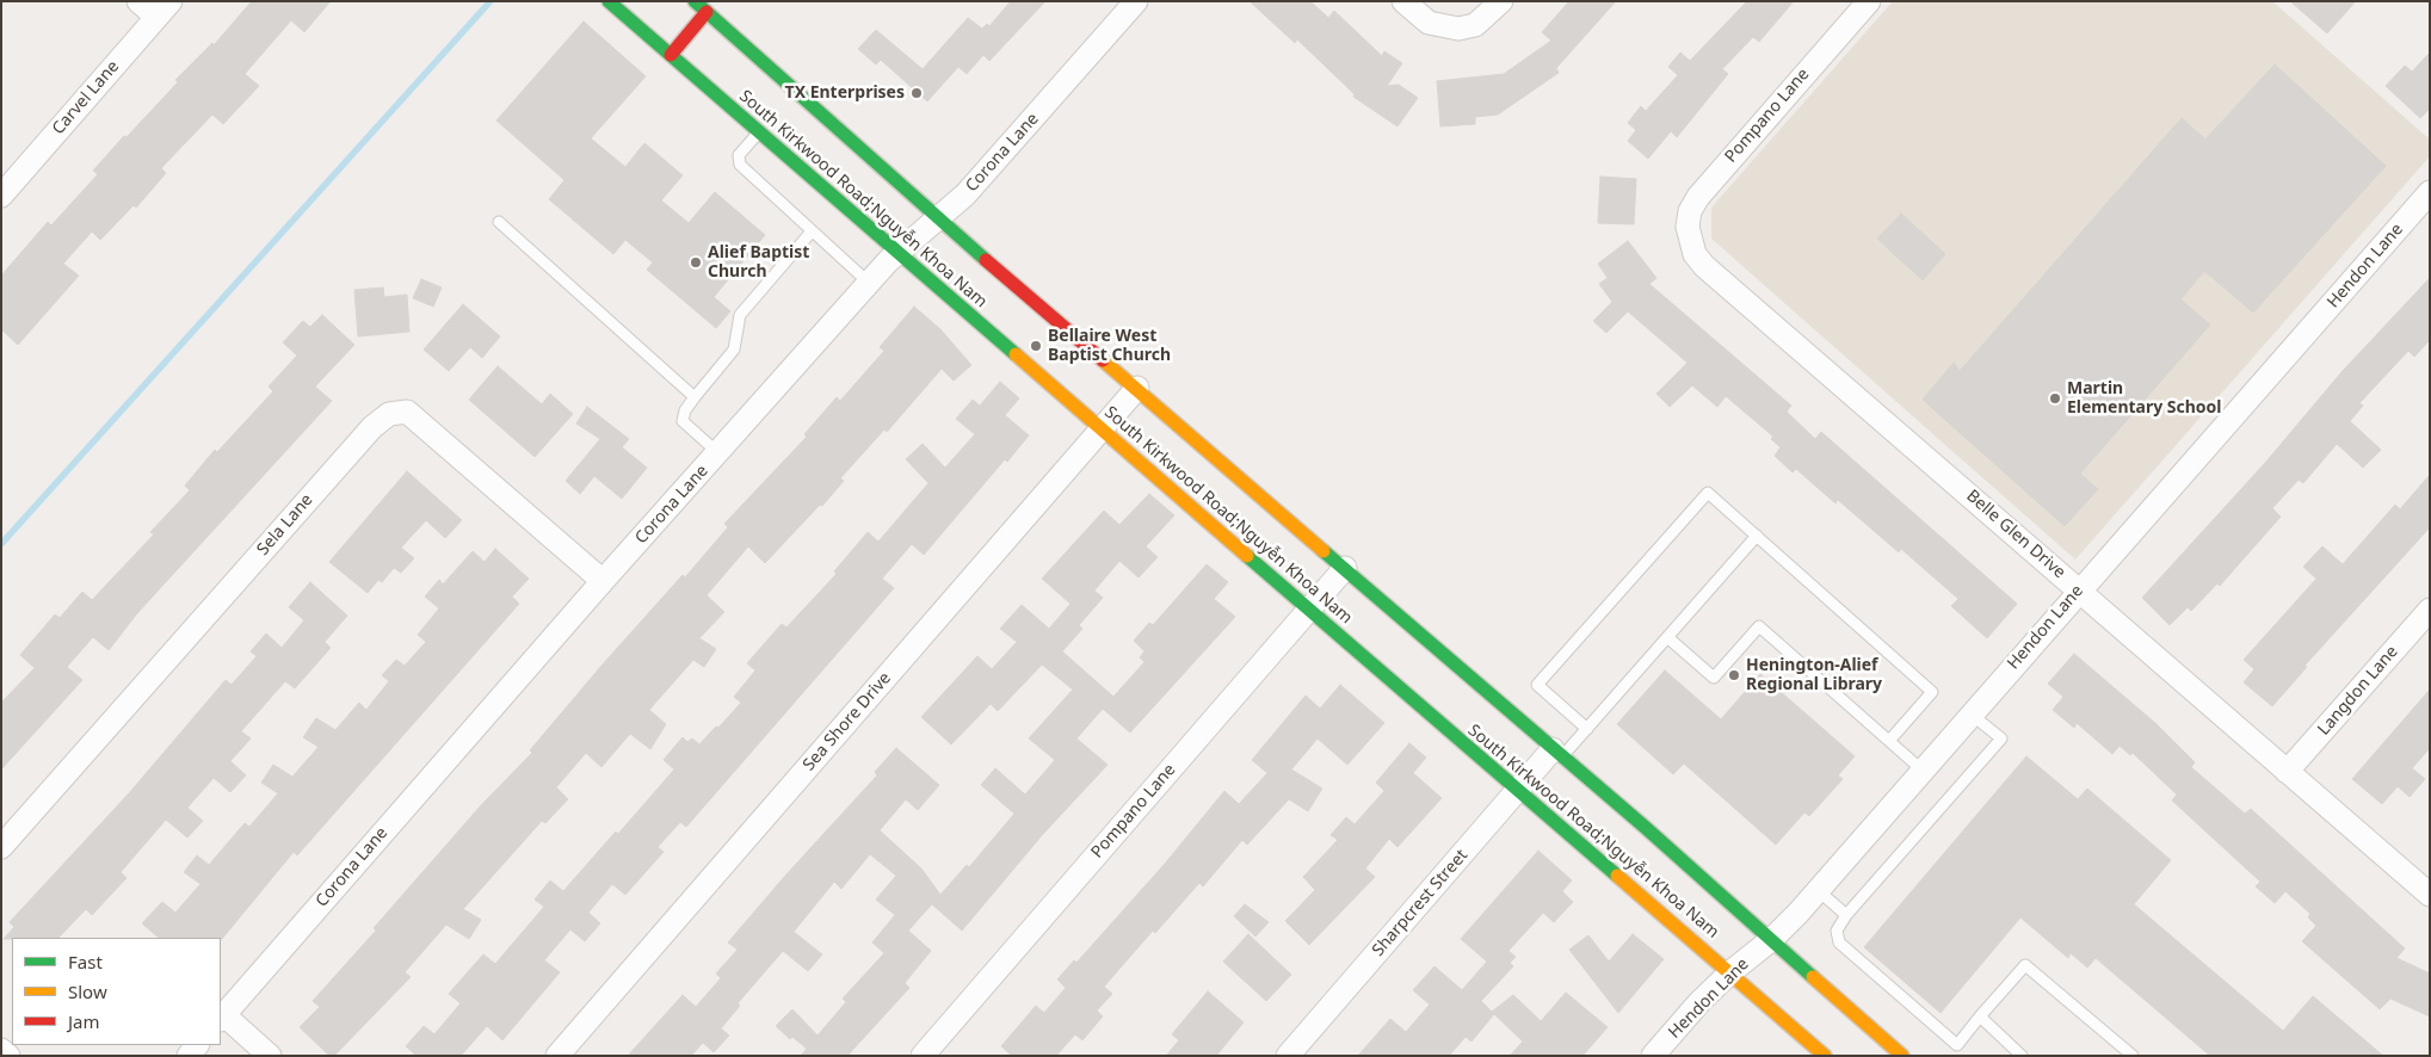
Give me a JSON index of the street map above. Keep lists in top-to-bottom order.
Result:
{
  "streets": {
    "main road": ["South Kirkwood Road;Nguyễn Khoa Nam"],
    "street": [
      "Carvel Lane",
      "Pompano Lane",
      "Corona Lane",
      "Hendon Lane",
      "Sela Lane",
      "Belle Glen Drive",
      "Langdon Lane",
      "Sea Shore Drive",
      "Sharpcrest Street"
    ]
  },
  "crossings": [
    ["Pompano Lane", "South Kirkwood Road;Nguyễn Khoa Nam"],
    ["Pompano Lane", "Belle Glen Drive"],
    ["Corona Lane", "South Kirkwood Road;Nguyễn Khoa Nam"],
    ["Corona Lane", "Sela Lane"],
    ["South Kirkwood Road;Nguyễn Khoa Nam", "Hendon Lane"],
    ["South Kirkwood Road;Nguyễn Khoa Nam", "Sea Shore Drive"],
    ["South Kirkwood Road;Nguyễn Khoa Nam", "Sharpcrest Street"],
    ["Hendon Lane", "Belle Glen Drive"],
    ["Belle Glen Drive", "Langdon Lane"]
  ],
  "places": [
    "TX Enterprises",
    "Alief Baptist Church",
    "Bellaire West Baptist Church",
    "Martin Elementary School",
    "Henington-Alief Regional Library"
  ],
  "legend": ["Fast", "Slow", "Jam"]
}
